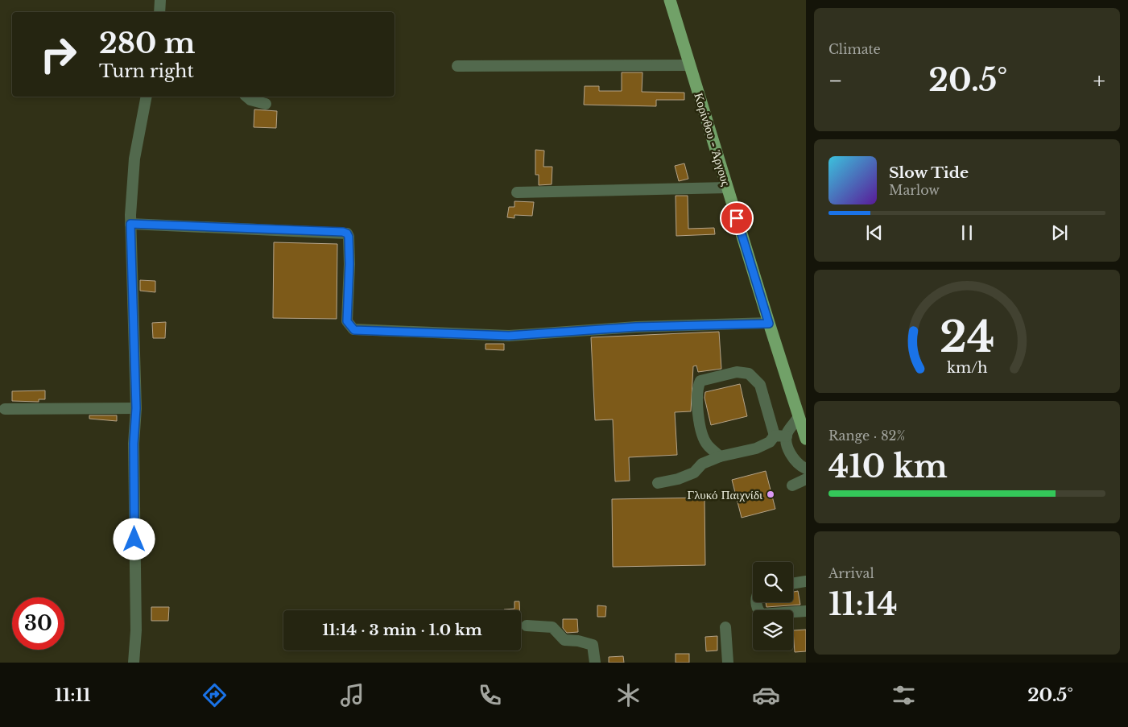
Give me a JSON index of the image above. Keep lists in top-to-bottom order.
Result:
{
  "streets": {
    "main road": ["Κορίνθου - Άργους"]
  },
  "places": ["Γλυκό Παιχνίδι"],
  "page": {
    "tile": [
      "Climate",
      ["Range · 82%", "410 km"],
      ["Arrival", "11:14"]
    ],
    "turn": ["280 m", "Turn right"],
    "heat": ["−", "20.5°", "+"],
    "song": ["Slow Tide", "Marlow"],
    "limit": "30",
    "trip": "11:14 · 3 min · 1.0 km",
    "tabs": ["11:11", "20.5°"],
    "gauge": ["24", "km/h"]
  }
}
